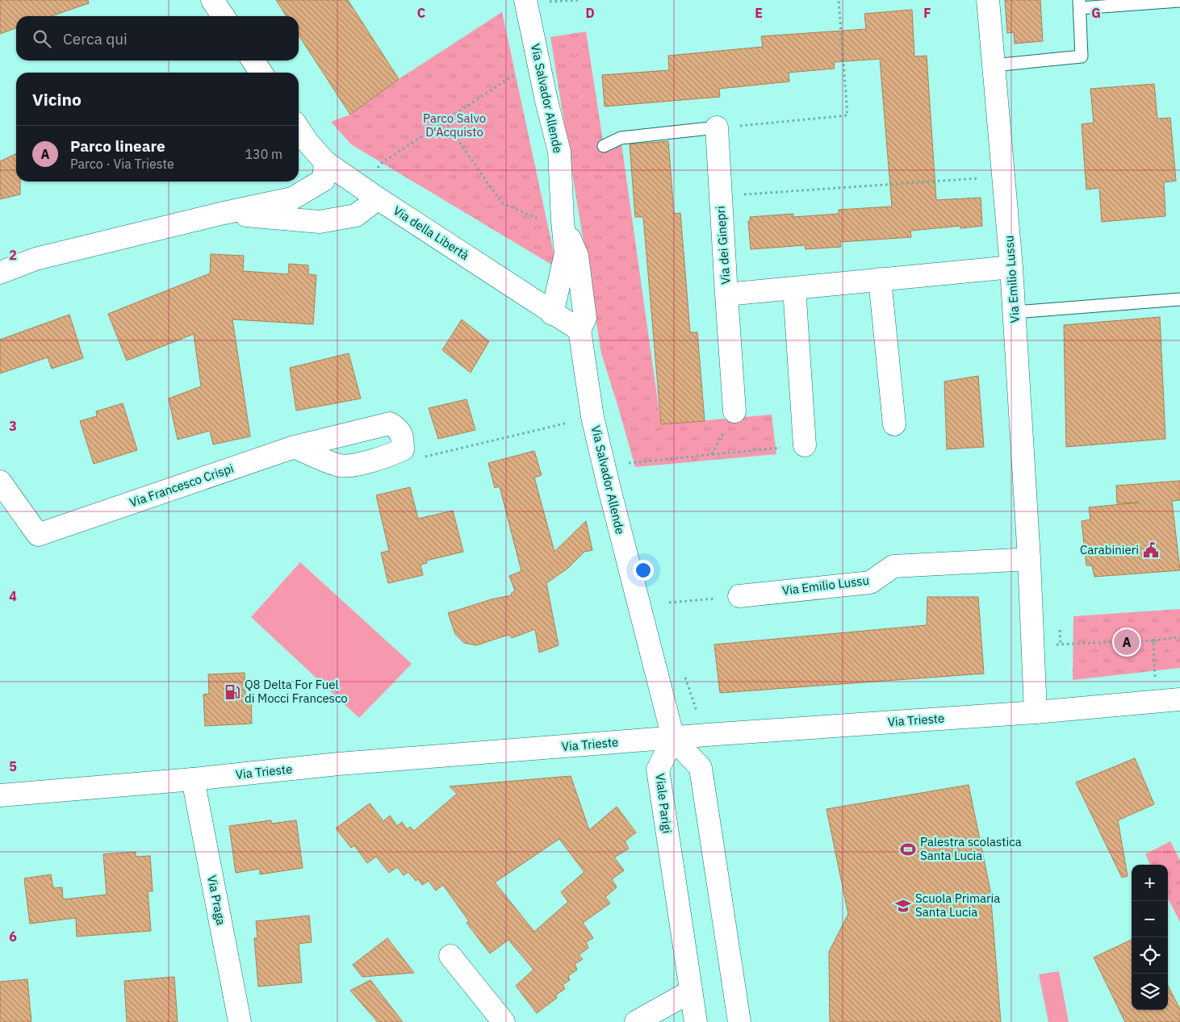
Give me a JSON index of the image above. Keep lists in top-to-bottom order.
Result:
{
  "streets": {
    "street": [
      "Via Salvador Allende",
      "Via della Libertà",
      "Via dei Ginepri",
      "Via Emilio Lussu",
      "Via Francesco Crispi",
      "Via Trieste",
      "Viale Parigi",
      "Via Praga"
    ]
  },
  "crossings": [
    ["Via Salvador Allende", "Via della Libertà"],
    ["Via Salvador Allende", "Via Trieste"],
    ["Via Salvador Allende", "Viale Parigi"],
    ["Via dei Ginepri", "Via Emilio Lussu"],
    ["Via Emilio Lussu", "Via Trieste"],
    ["Via Trieste", "Viale Parigi"],
    ["Via Trieste", "Via Praga"]
  ],
  "parks": ["Parco Salvo D'Acquisto"],
  "places": {
    "public building": ["Carabinieri"],
    "fuel station": ["Q8 Delta For Fuel di Mocci Francesco"],
    "sports": ["Palestra scolastica Santa Lucia"],
    "school or university": ["Scuola Primaria Santa Lucia"]
  },
  "page": {
    "search": "Cerca qui",
    "heading": "Vicino",
    "list": [
      {
        "mark": "A",
        "name": "Parco lineare",
        "note": "Parco · Via Trieste",
        "value": "130 m"
      }
    ],
    "pins": "A",
    "map_buttons": ["+", "−"]
  },
  "grid": {
    "columns": [
      "C",
      "D",
      "E",
      "F",
      "G"
    ],
    "rows": [
      "2",
      "3",
      "4",
      "5",
      "6"
    ]
  }
}
